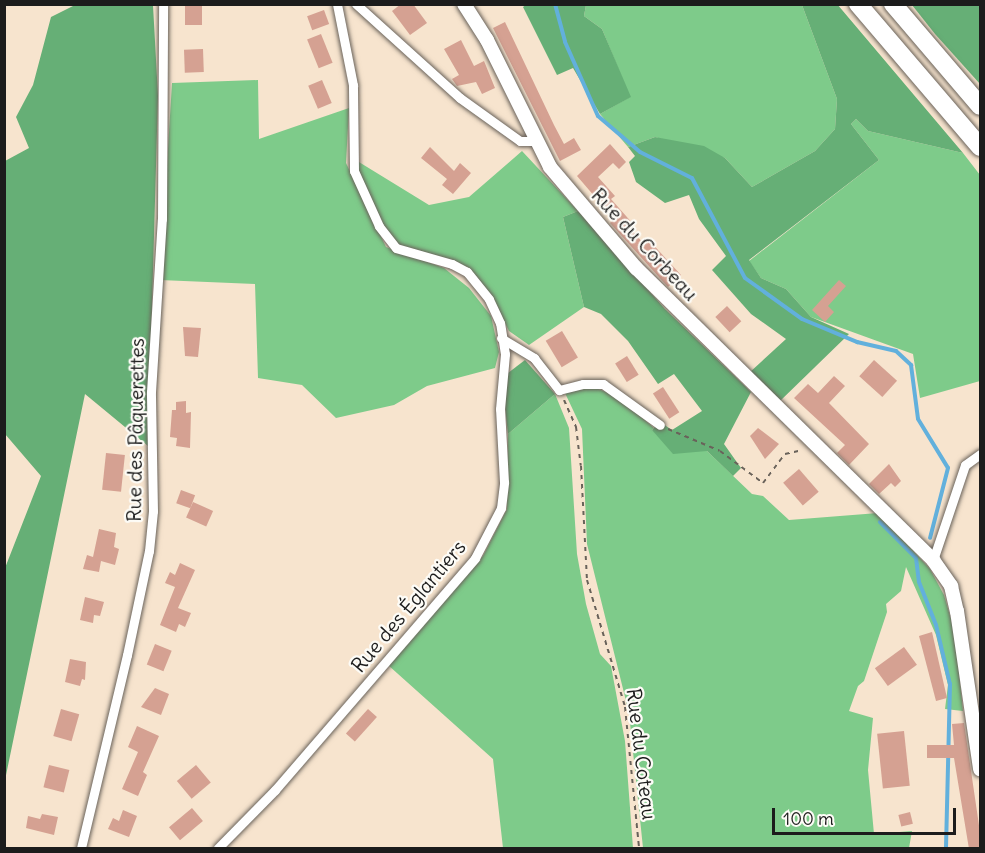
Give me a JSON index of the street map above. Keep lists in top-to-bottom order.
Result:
{
  "streets": {
    "street": ["Rue du Corbeau", "Rue des Pâquerettes", "Rue des Églantiers"],
    "path": ["Rue du Coteau"]
  },
  "scale_bar": "100 m"
}
